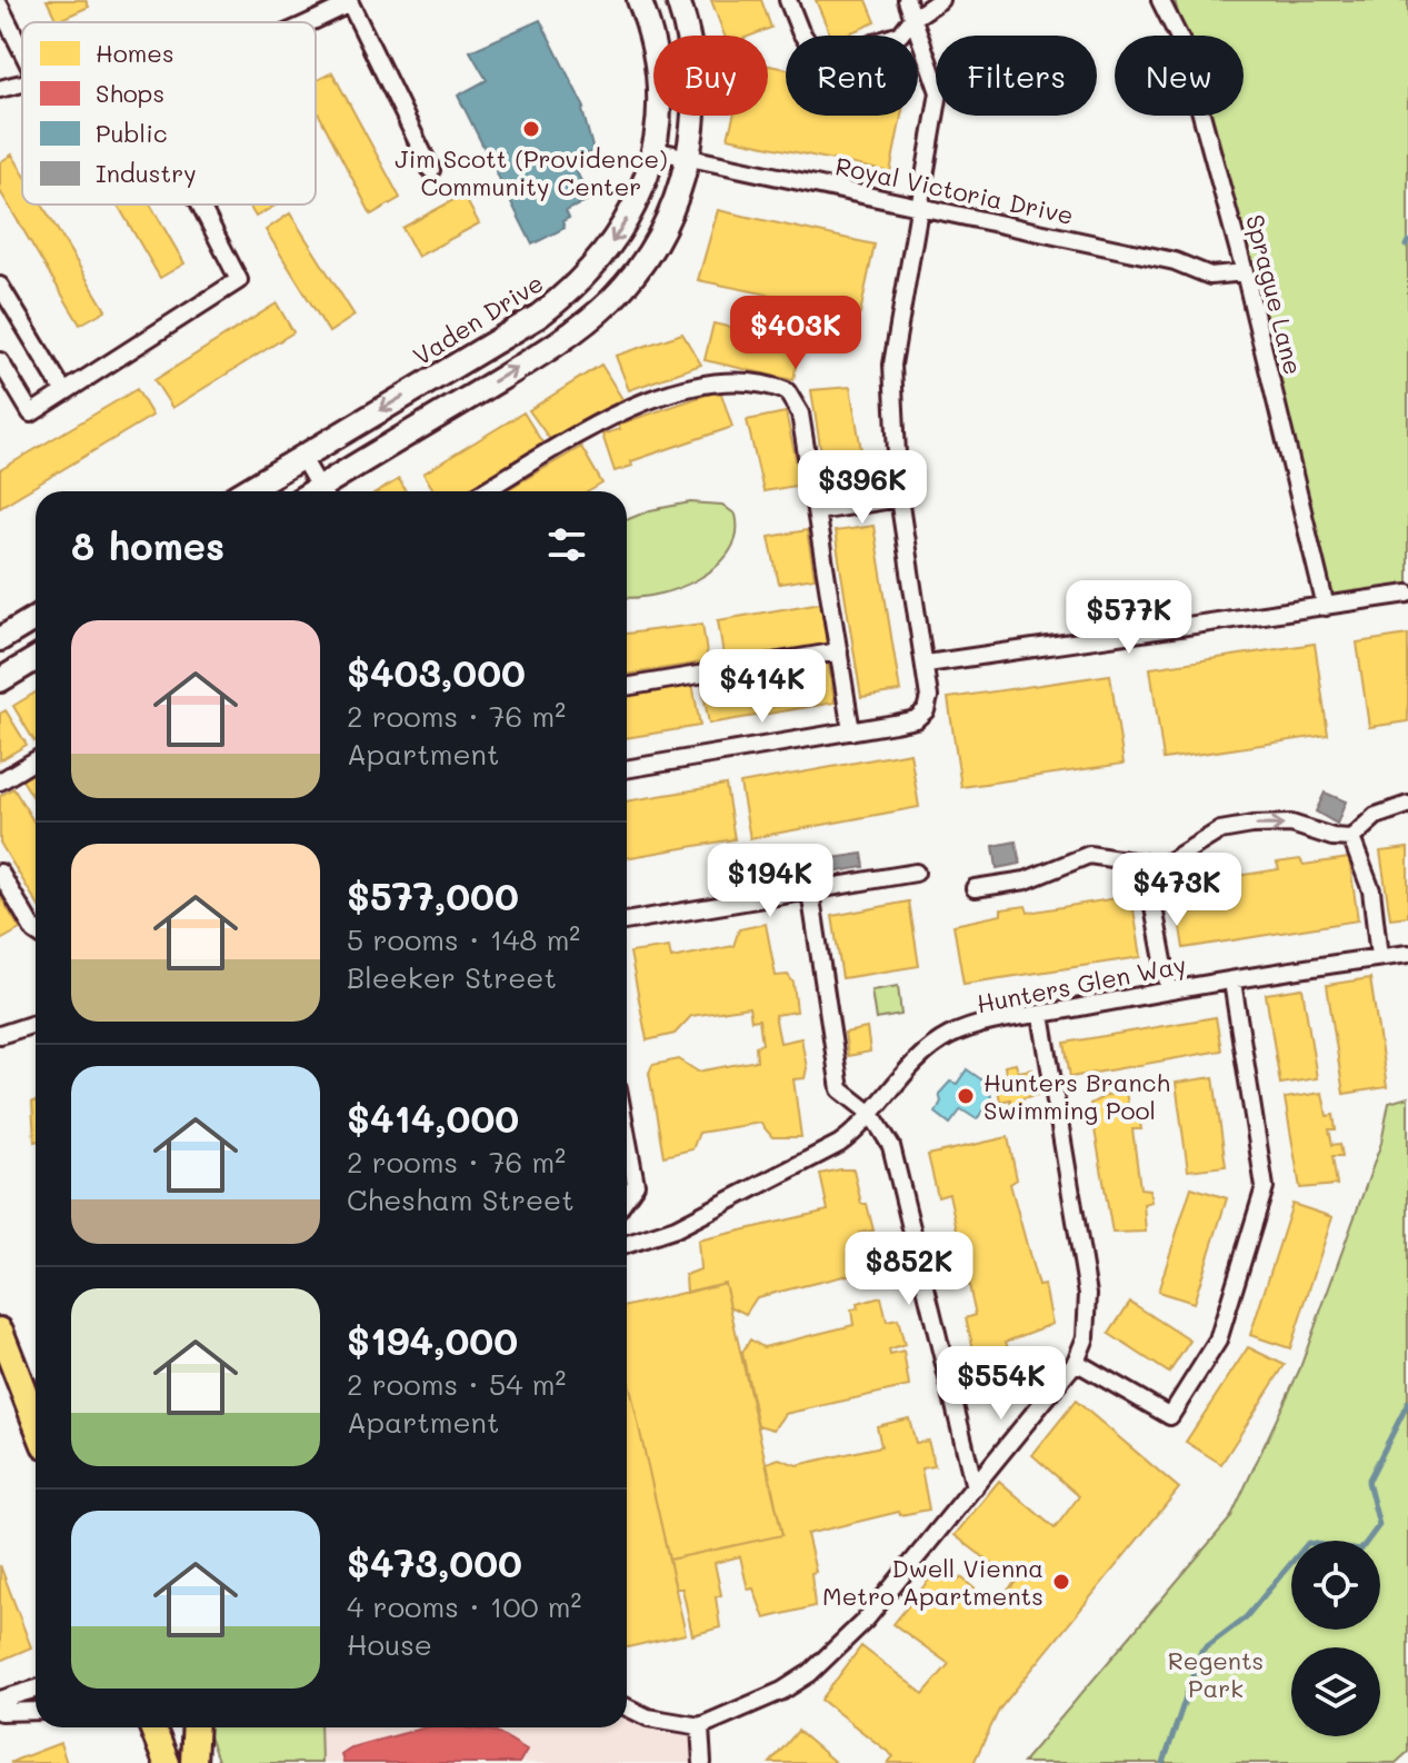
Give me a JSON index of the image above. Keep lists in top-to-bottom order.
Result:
{
  "streets": {
    "street": [
      "Royal Victoria Drive",
      "Sprague Lane",
      "Vaden Drive",
      "Hunters Glen Way"
    ]
  },
  "crossings": [
    ["Royal Victoria Drive", "Sprague Lane"],
    ["Royal Victoria Drive", "Vaden Drive"]
  ],
  "parks": ["Regents Park"],
  "places": ["Jim Scott (Providence) Community Center", "Hunters Branch Swimming Pool", "Dwell Vienna Metro Apartments"],
  "legend": [
    "Homes",
    "Shops",
    "Public",
    "Industry"
  ],
  "page": {
    "chip": [
      "Buy",
      "Rent",
      "Filters",
      "New"
    ],
    "price": [
      "$403K",
      "$396K",
      "$577K",
      "$414K",
      "$194K",
      "$473K",
      "$852K",
      "$554K"
    ],
    "heading": "8 homes",
    "list": [
      {
        "name": "$403,000",
        "note": "2 rooms · 76 m² · Apartment"
      },
      {
        "name": "$577,000",
        "note": "5 rooms · 148 m² · Bleeker Street"
      },
      {
        "name": "$414,000",
        "note": "2 rooms · 76 m² · Chesham Street"
      },
      {
        "name": "$194,000",
        "note": "2 rooms · 54 m² · Apartment"
      },
      {
        "name": "$473,000",
        "note": "4 rooms · 100 m² · House"
      }
    ]
  }
}
